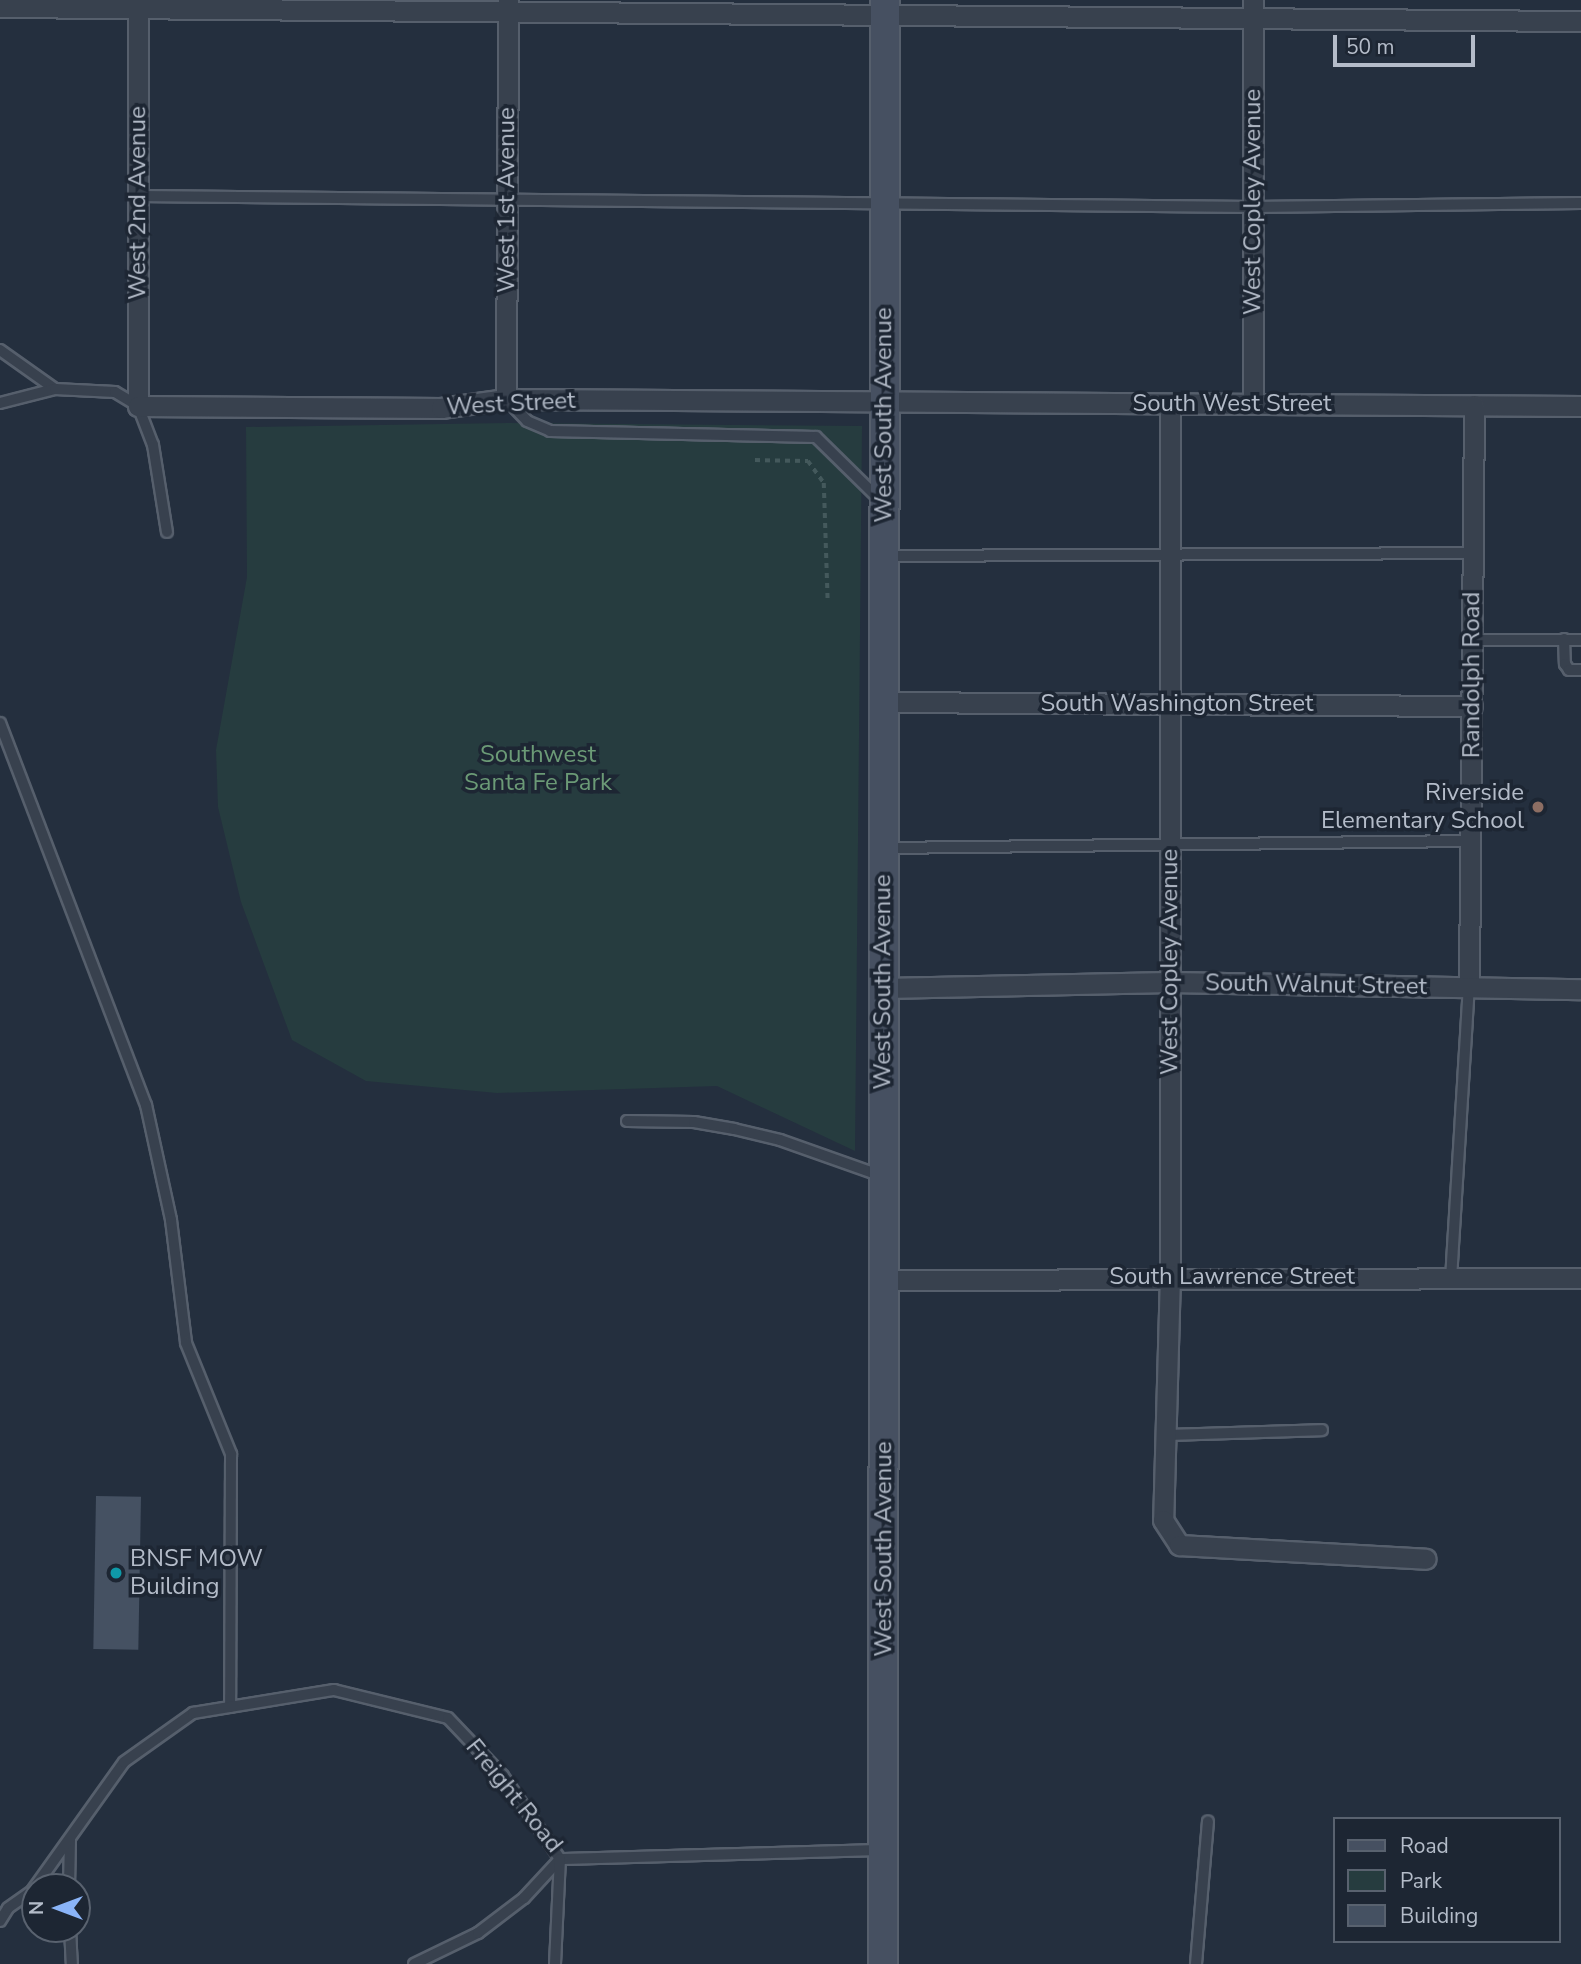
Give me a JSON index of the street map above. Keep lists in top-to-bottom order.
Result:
{
  "streets": {
    "main road": ["West South Avenue"],
    "street": [
      "West 1st Avenue",
      "West Copley Avenue",
      "West 2nd Avenue",
      "West Street",
      "South West Street",
      "Randolph Road",
      "South Washington Street",
      "South Walnut Street",
      "South Lawrence Street"
    ],
    "lane": ["Freight Road"]
  },
  "crossings": [
    ["West 1st Avenue", "West Street"],
    ["West Copley Avenue", "South West Street"],
    ["West Copley Avenue", "South Washington Street"],
    ["West Copley Avenue", "South Walnut Street"],
    ["West Copley Avenue", "South Lawrence Street"],
    ["West 2nd Avenue", "West Street"],
    ["West Street", "South West Street"],
    ["West Street", "West South Avenue"],
    ["South West Street", "West South Avenue"],
    ["South West Street", "Randolph Road"],
    ["West South Avenue", "South Washington Street"],
    ["West South Avenue", "South Walnut Street"],
    ["West South Avenue", "South Lawrence Street"],
    ["West South Avenue", "Freight Road"],
    ["Randolph Road", "South Washington Street"],
    ["Randolph Road", "South Walnut Street"]
  ],
  "parks": ["Southwest Santa Fe Park"],
  "places": ["Riverside Elementary School", "BNSF MOW Building"],
  "legend": ["Road", "Park", "Building"],
  "scale_bar": "50 m",
  "north": "left"
}
